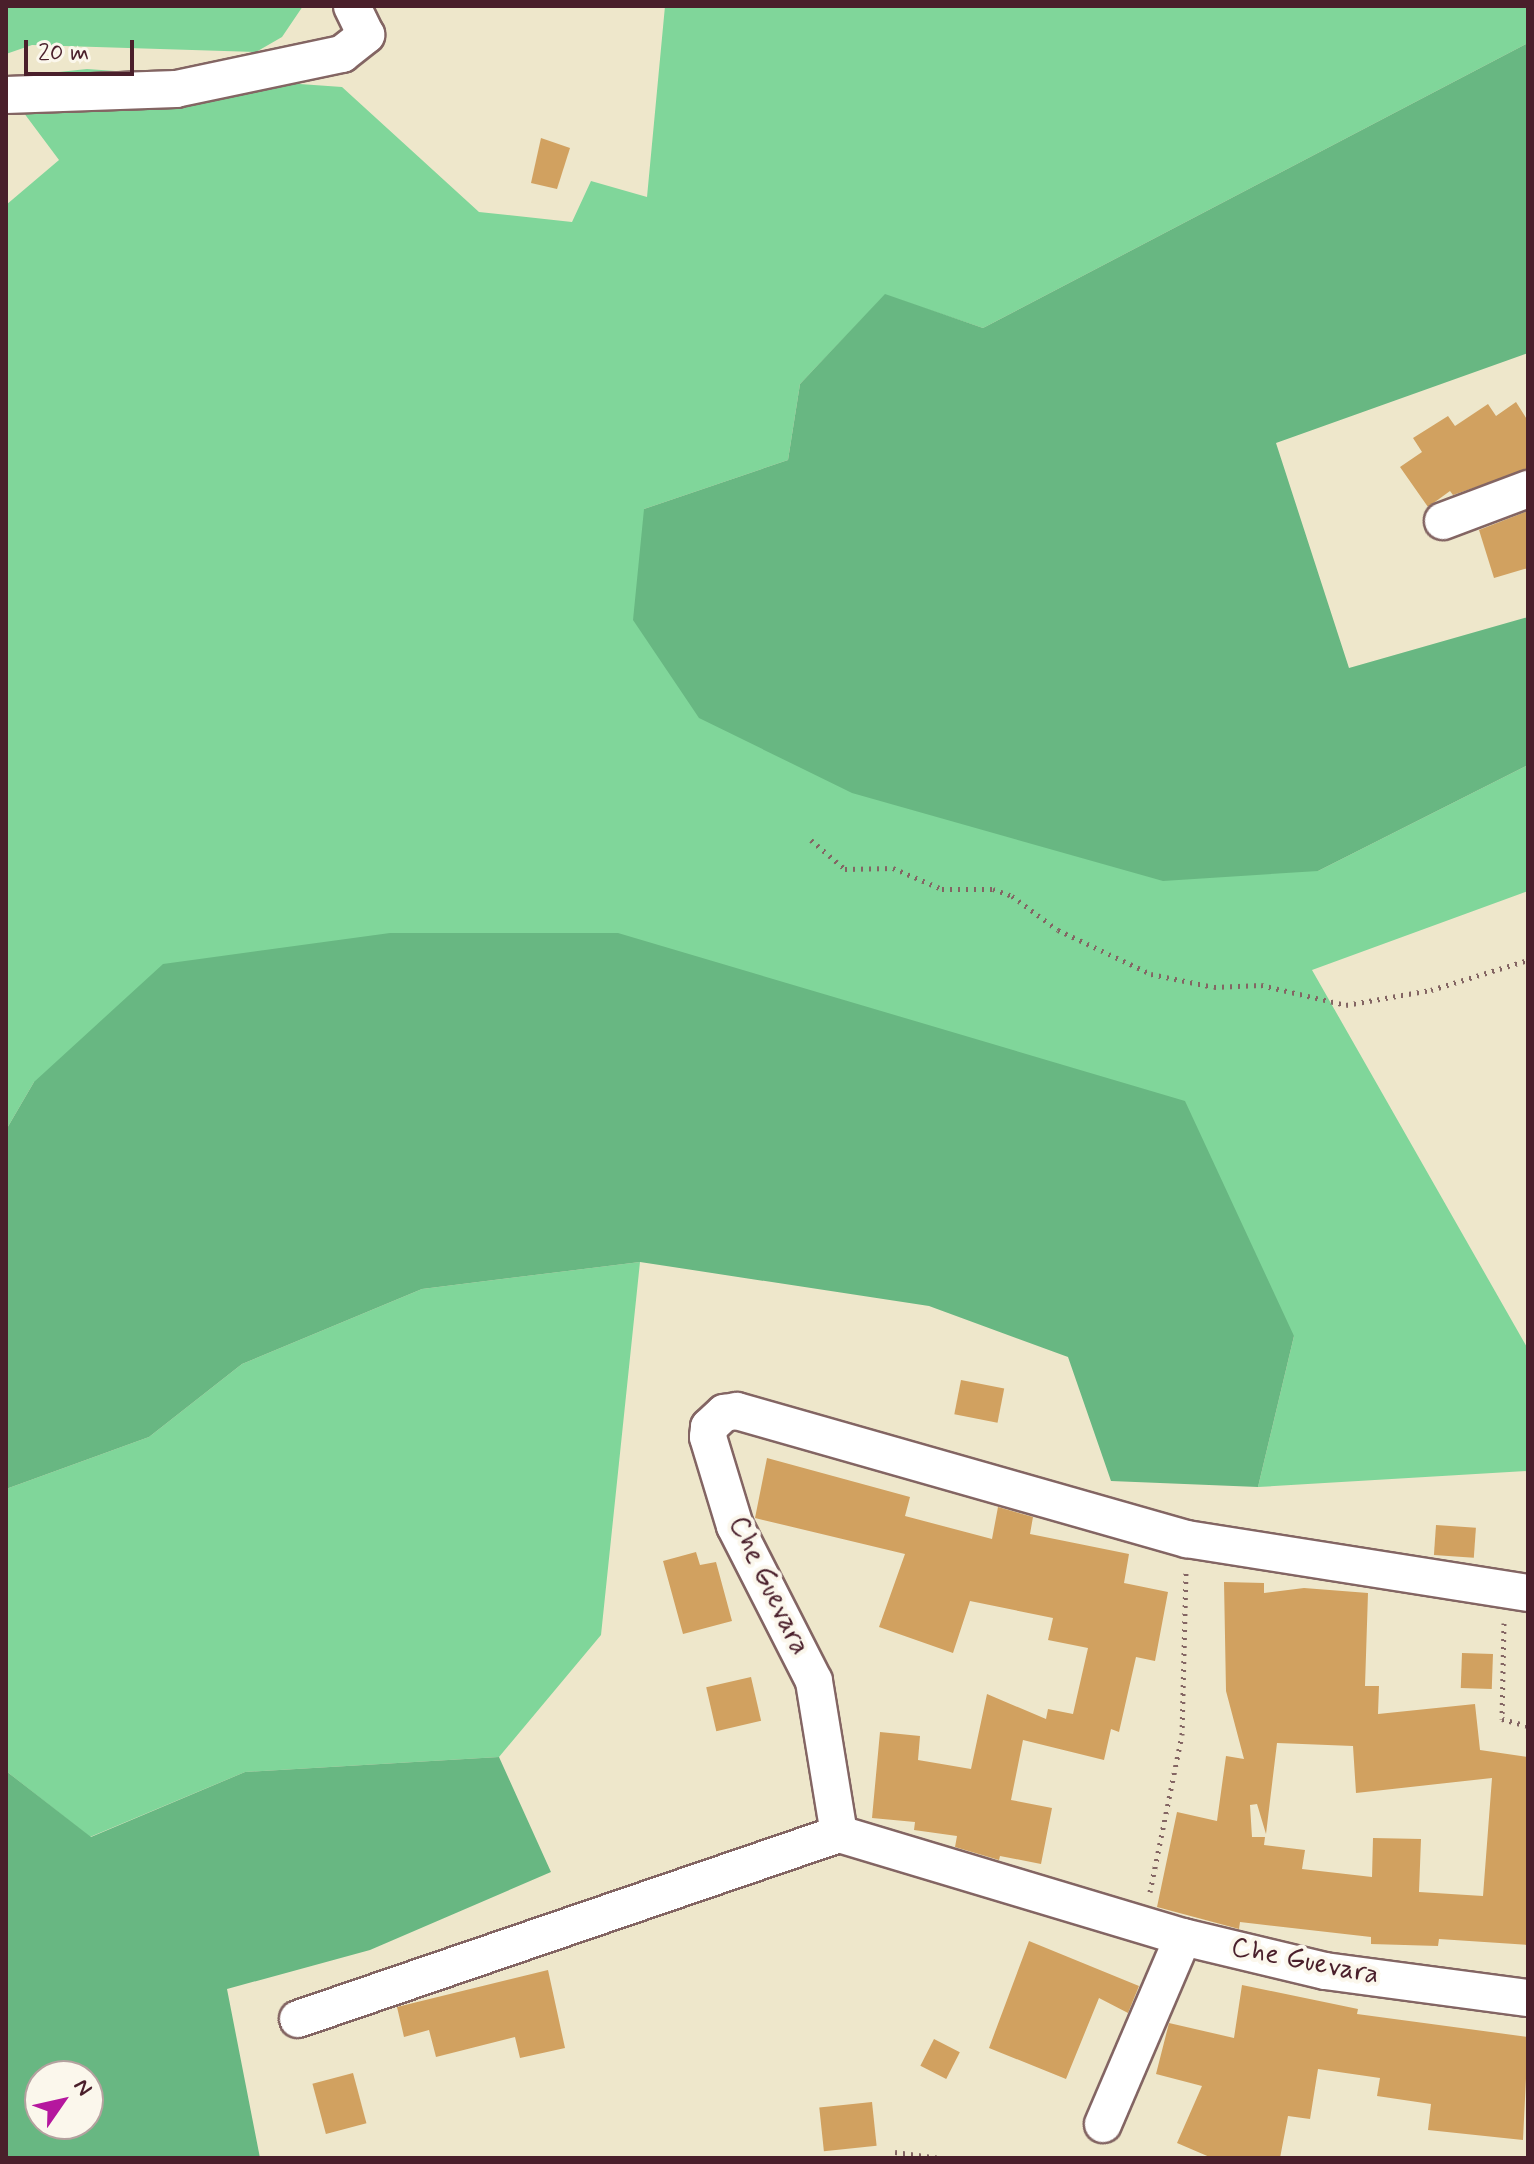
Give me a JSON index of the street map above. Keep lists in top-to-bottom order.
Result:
{
  "streets": {
    "street": ["Che Guevara"]
  },
  "scale_bar": "20 m",
  "north": "top right"
}
